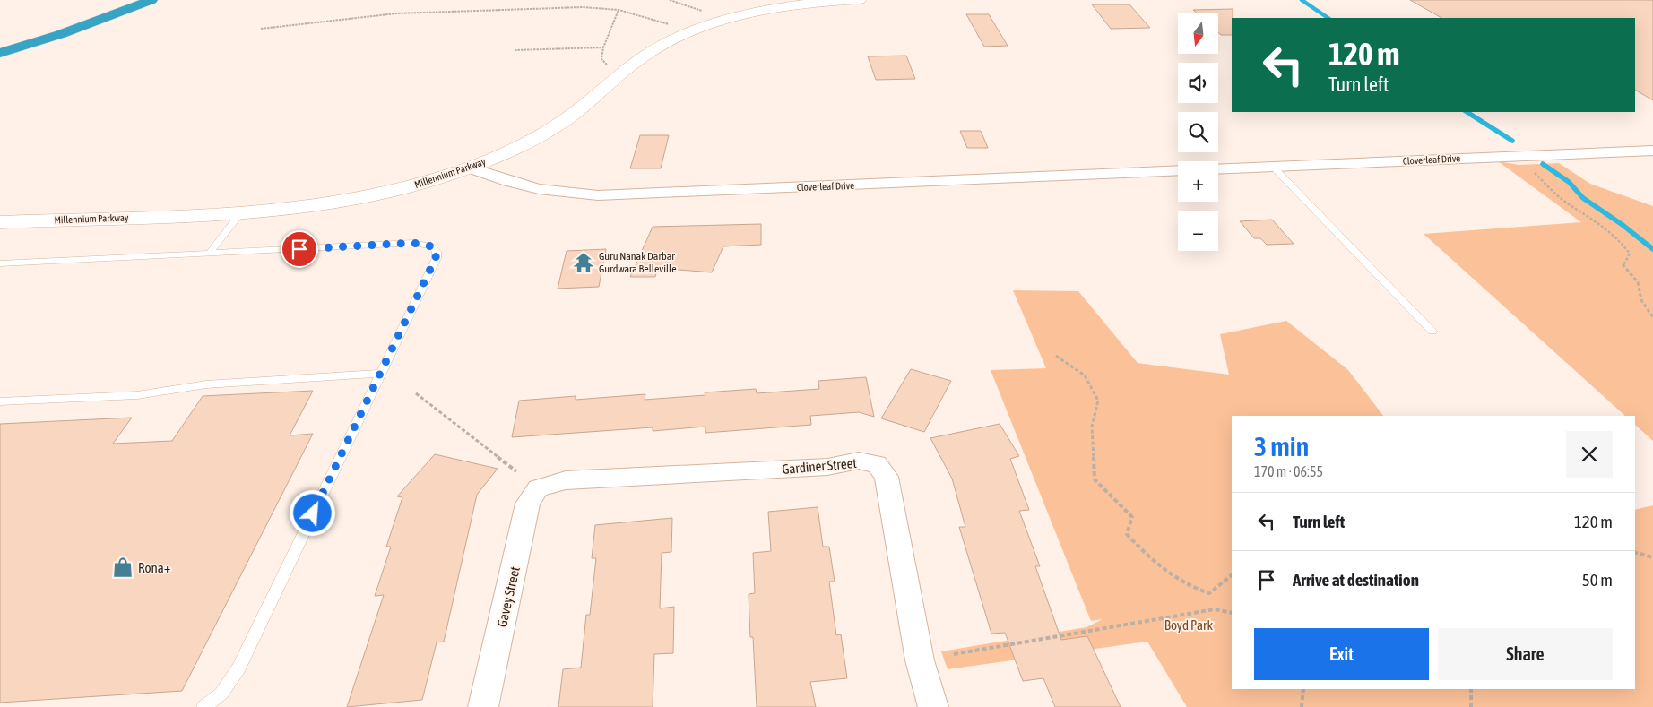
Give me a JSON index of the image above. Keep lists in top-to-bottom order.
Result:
{
  "streets": {
    "street": [
      "Cloverleaf Drive",
      "Millennium Parkway",
      "Gardiner Street",
      "Gavey Street"
    ]
  },
  "crossings": [
    ["Cloverleaf Drive", "Millennium Parkway"],
    ["Gardiner Street", "Gavey Street"]
  ],
  "parks": ["Boyd Park"],
  "places": {
    "temple": ["Guru Nanak Darbar Gurdwara Belleville"],
    "shop": ["Rona+"]
  },
  "north": "bottom",
  "page": {
    "map_buttons": ["+", "−"],
    "turn": ["120 m", "Turn left"],
    "heading": ["3 min", "170 m · 06:55"],
    "list": [
      {
        "name": "Turn left",
        "value": "120 m"
      },
      {
        "name": "Arrive at destination",
        "value": "50 m"
      }
    ],
    "buttons": ["Exit", "Share"]
  }
}
